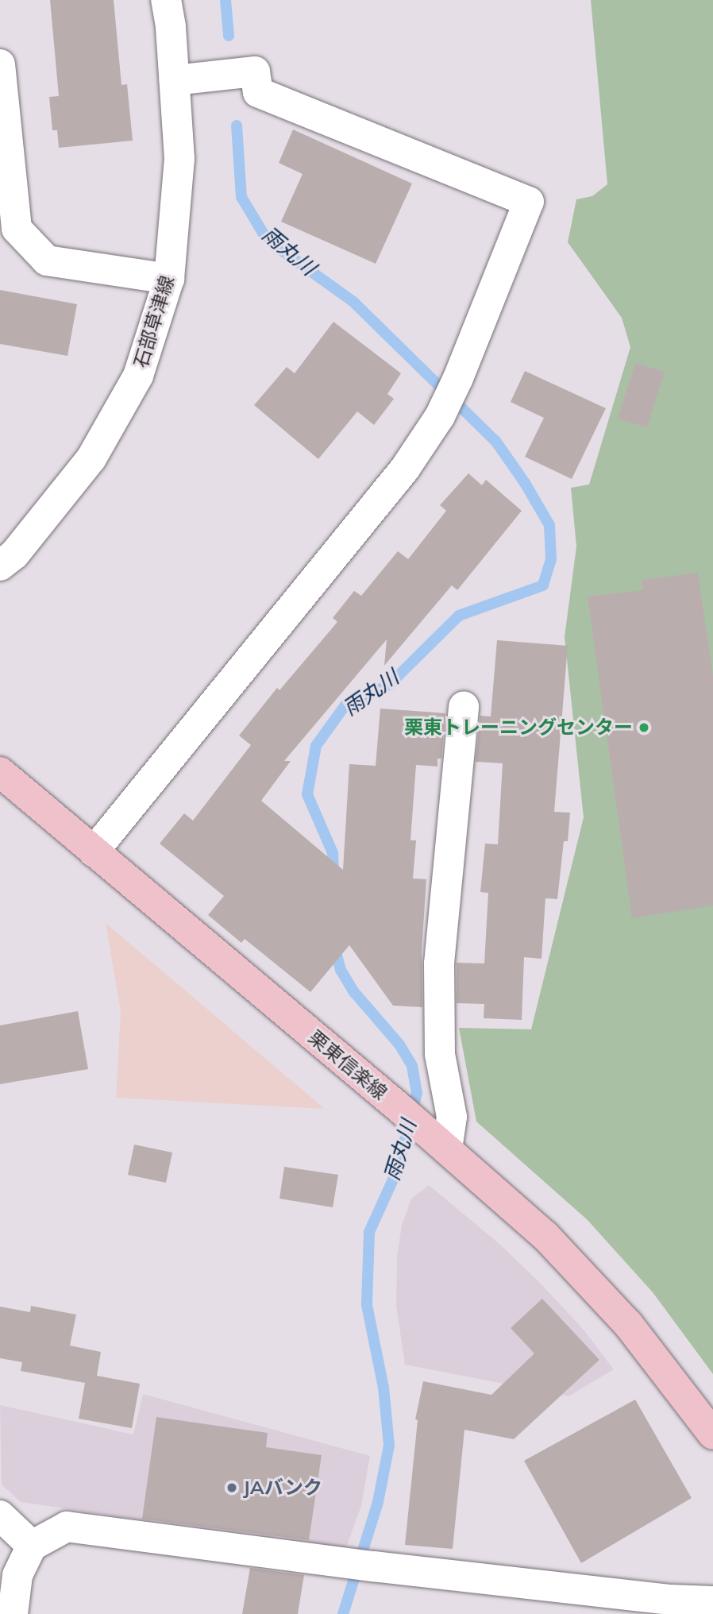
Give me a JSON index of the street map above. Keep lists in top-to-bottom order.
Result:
{
  "streets": {
    "main road": ["栗東信楽線"],
    "street": ["石部草津線"]
  },
  "water": ["雨丸川"],
  "places": ["栗東トレーニングセンター", "JAバンク"]
}
